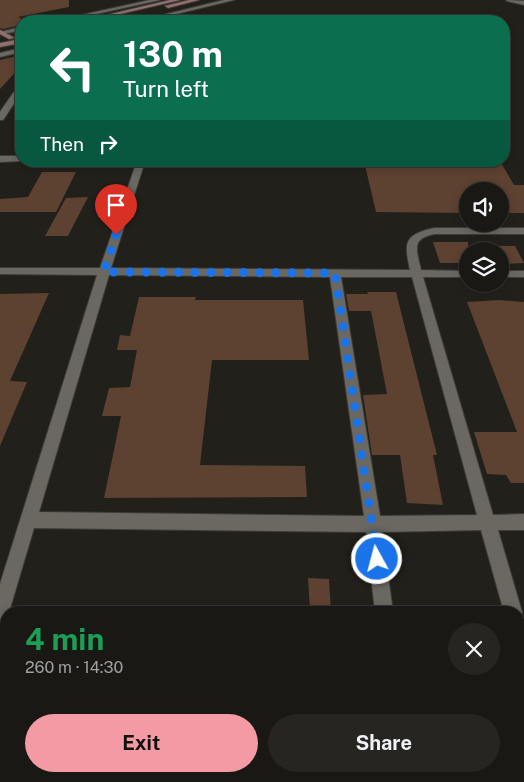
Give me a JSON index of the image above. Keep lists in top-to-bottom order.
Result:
{
  "page": {
    "turn": ["130 m", "Turn left"],
    "then": "Then",
    "heading": ["4 min", "260 m · 14:30"],
    "buttons": ["Exit", "Share"]
  }
}
